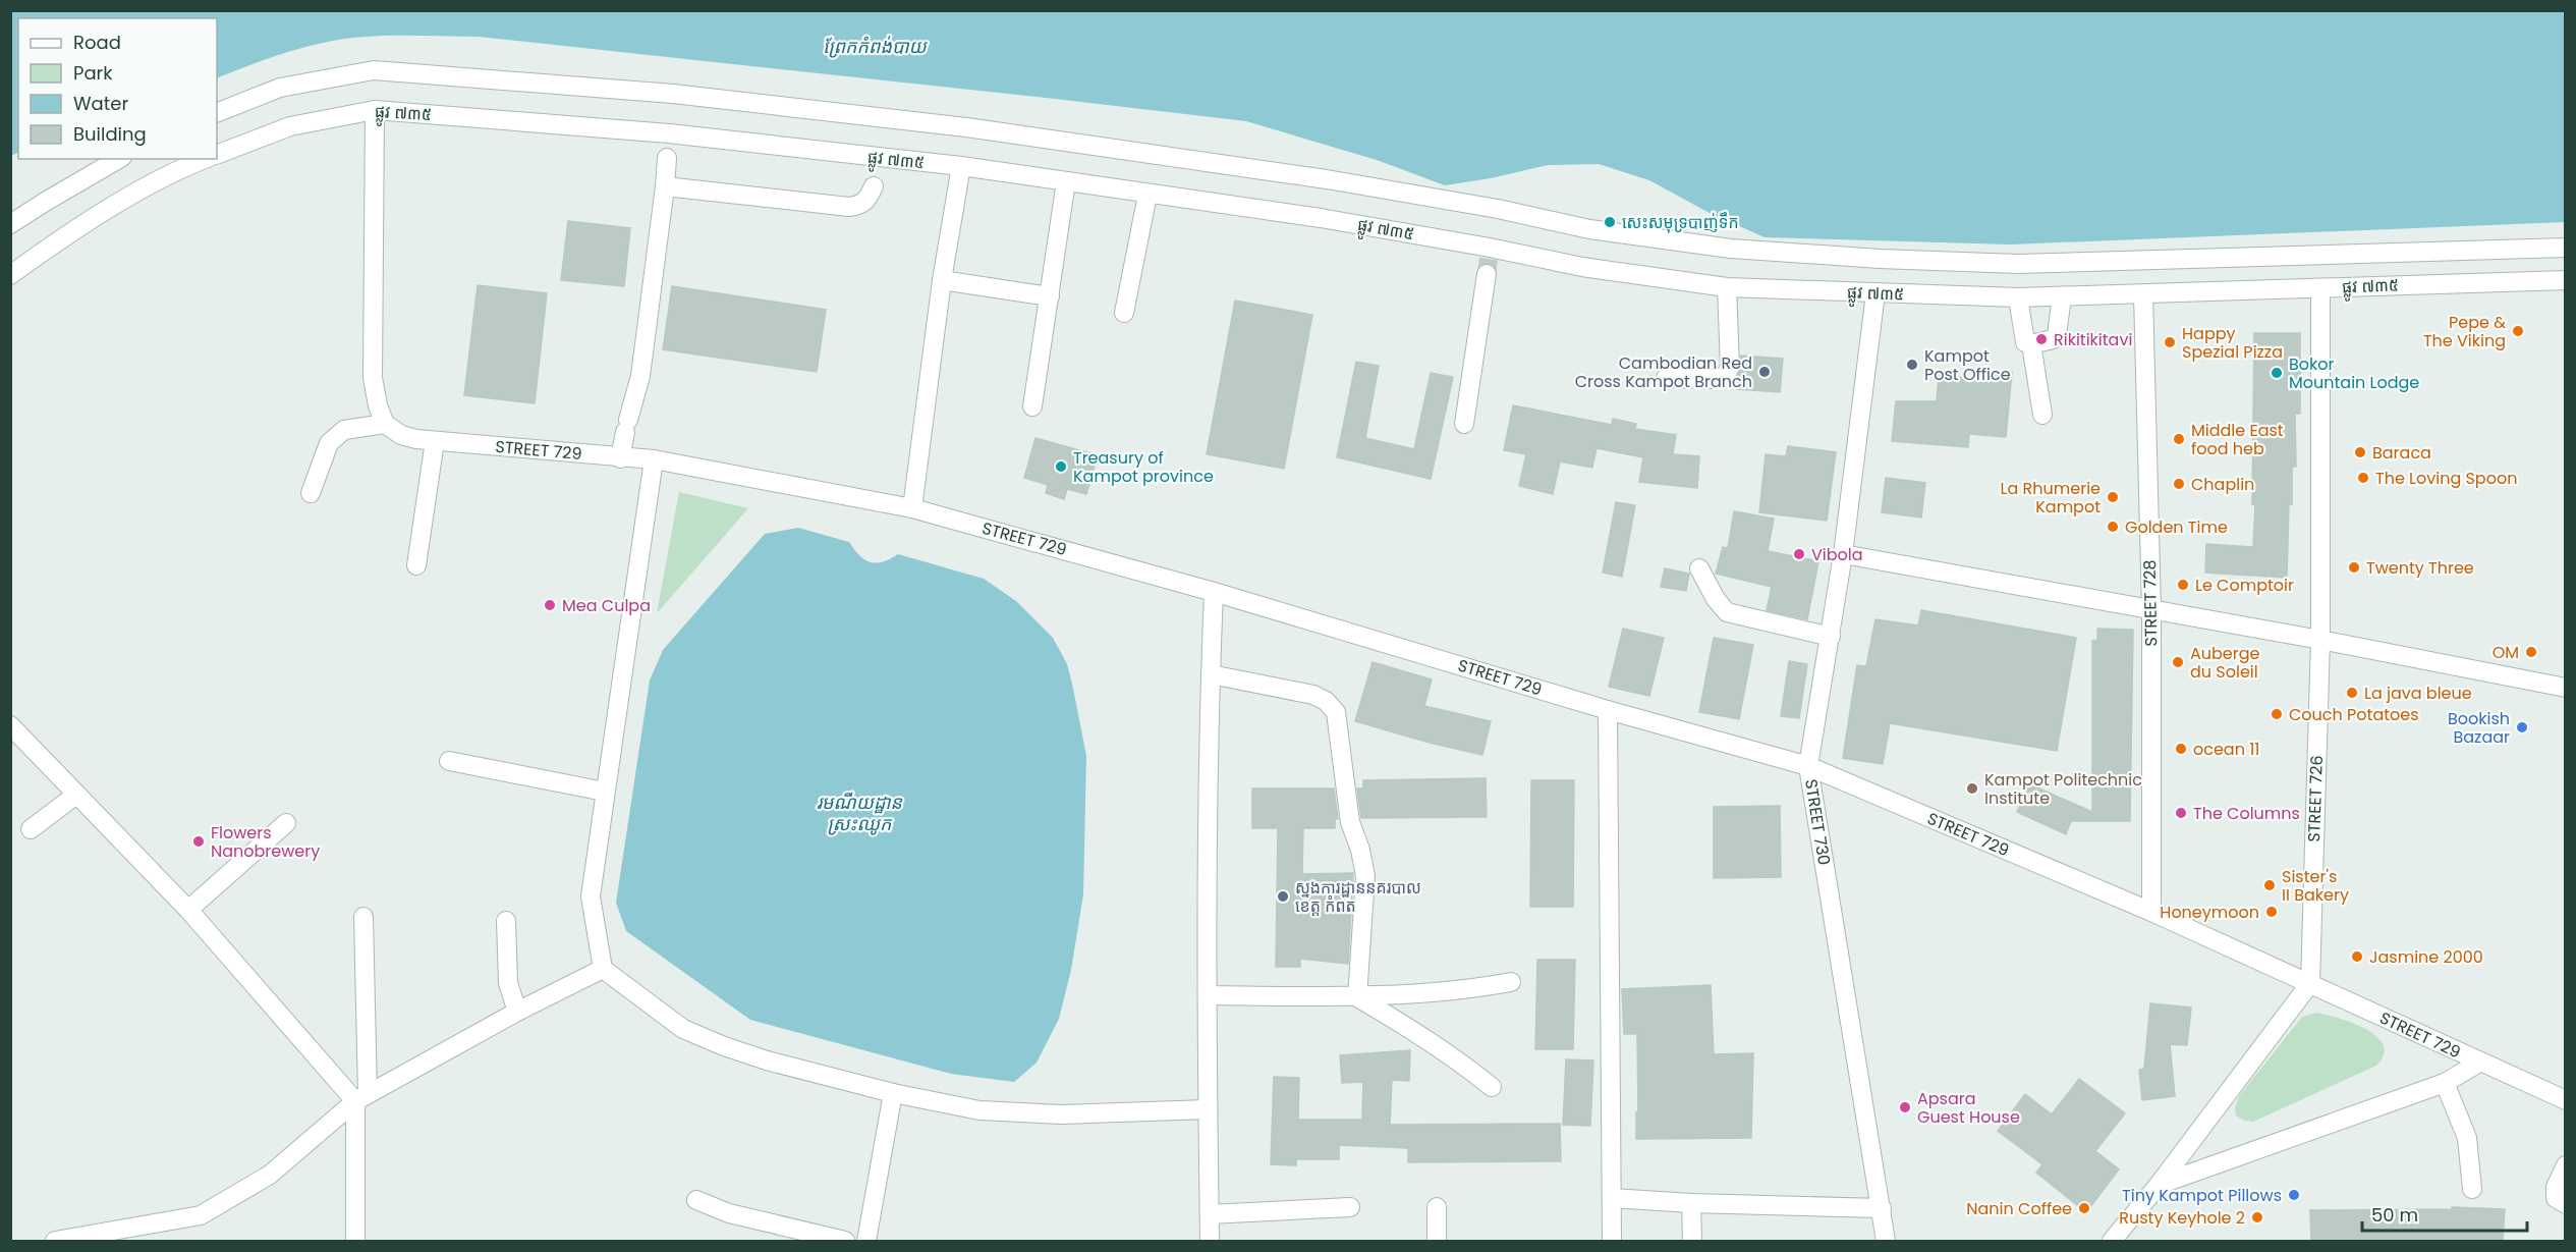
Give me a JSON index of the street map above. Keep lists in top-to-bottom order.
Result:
{
  "streets": {
    "street": [
      "ផ្លូវ ៧៣៥",
      "STREET 729",
      "STREET 728",
      "STREET 726",
      "STREET 730"
    ]
  },
  "crossings": [
    ["ផ្លូវ ៧៣៥", "STREET 728"],
    ["ផ្លូវ ៧៣៥", "STREET 726"],
    ["ផ្លូវ ៧៣៥", "STREET 730"],
    ["STREET 729", "STREET 728"],
    ["STREET 729", "STREET 726"],
    ["STREET 729", "STREET 730"]
  ],
  "water": ["ព្រែកកំពង់បាយ", "រមណីយដ្ឋាន ស្រះឈូក"],
  "places": [
    "សេះសមុទ្របាញ់ទឹក",
    "Pepe & The Viking",
    "Rikitikitavi",
    "Happy Spezial Pizza",
    "Kampot Post Office",
    "Cambodian Red Cross Kampot Branch",
    "Bokor Mountain Lodge",
    "Middle East food heb",
    "Baraca",
    "Treasury of Kampot province",
    "The Loving Spoon",
    "Chaplin",
    "La Rhumerie Kampot",
    "Golden Time",
    "Vibola",
    "Twenty Three",
    "Le Comptoir",
    "Mea Culpa",
    "OM",
    "Auberge du Soleil",
    "La java bleue",
    "Couch Potatoes",
    "Bookish Bazaar",
    "ocean 11",
    "Kampot Politechnic Institute",
    "The Columns",
    "Flowers Nanobrewery",
    "Sister's II Bakery",
    "ស្នងការដ្ឋាននគរបាល ខេត្ត កំពត",
    "Honeymoon",
    "Jasmine 2000",
    "Apsara Guest House",
    "Tiny Kampot Pillows",
    "Nanin Coffee",
    "Rusty Keyhole 2"
  ],
  "legend": [
    "Road",
    "Park",
    "Water",
    "Building"
  ],
  "scale_bar": "50 m"
}
